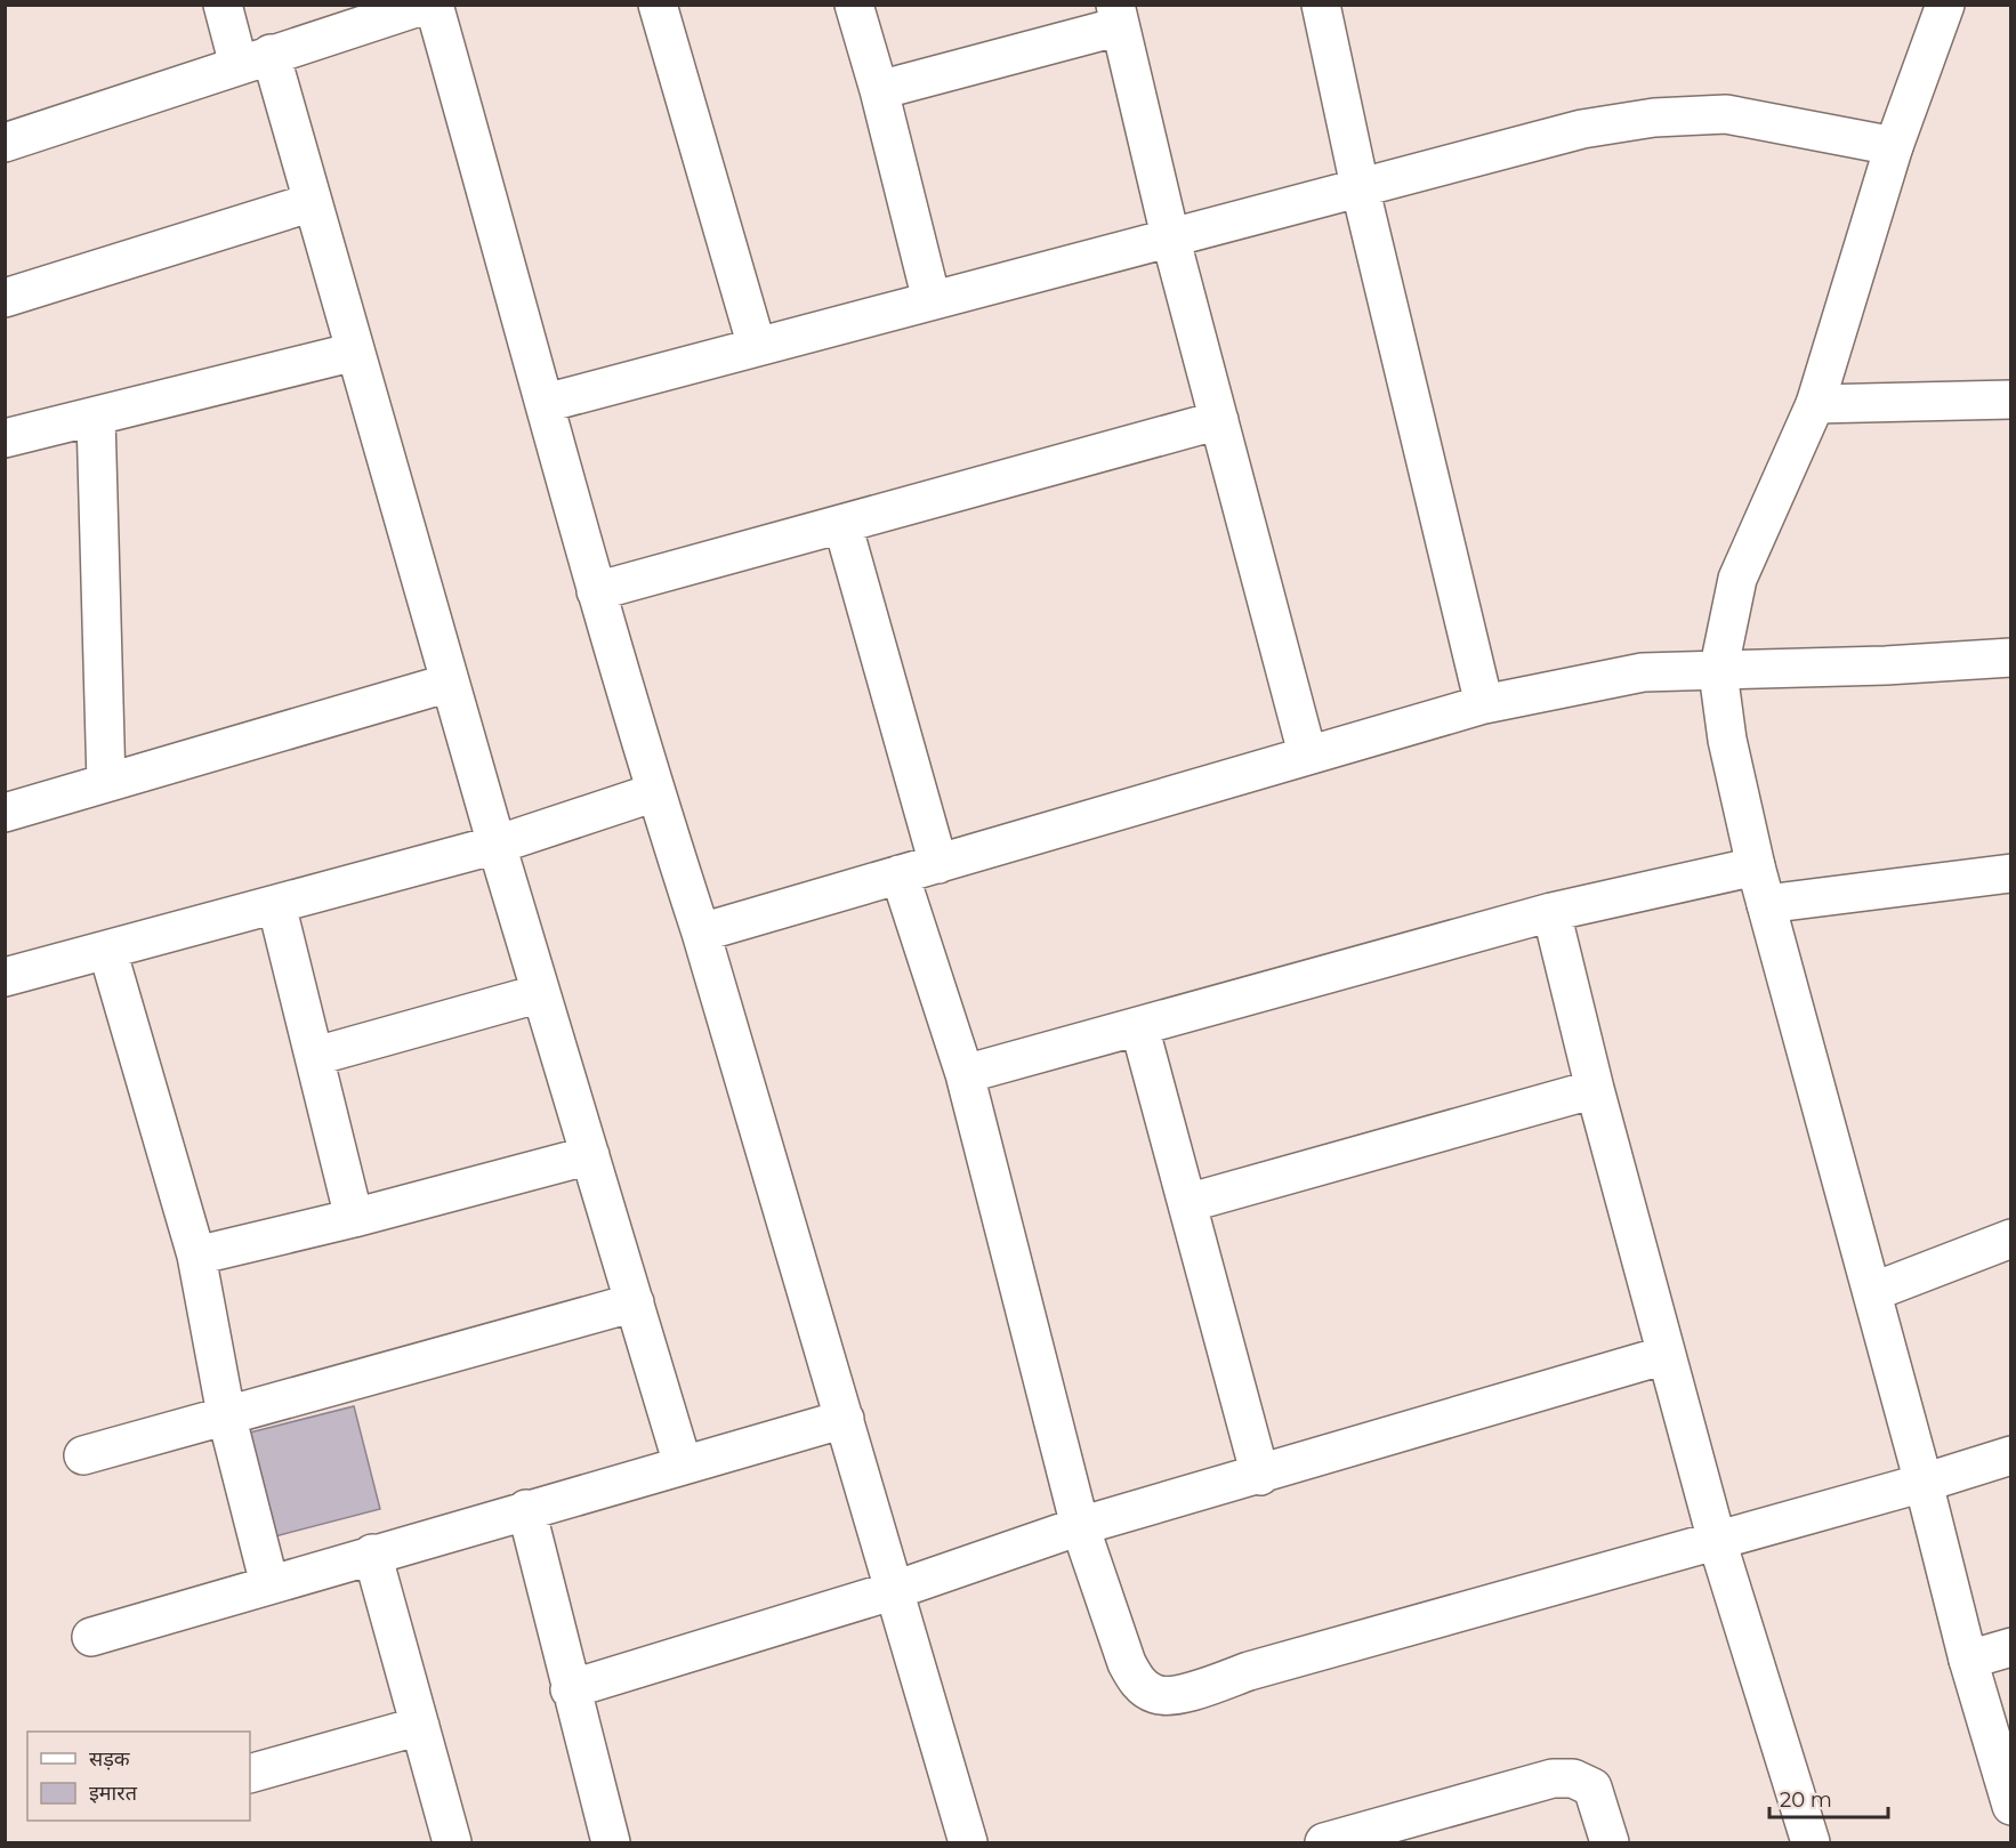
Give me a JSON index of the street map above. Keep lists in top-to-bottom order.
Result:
{
  "legend": ["सड़क", "इमारत"],
  "scale_bar": "20 m"
}
